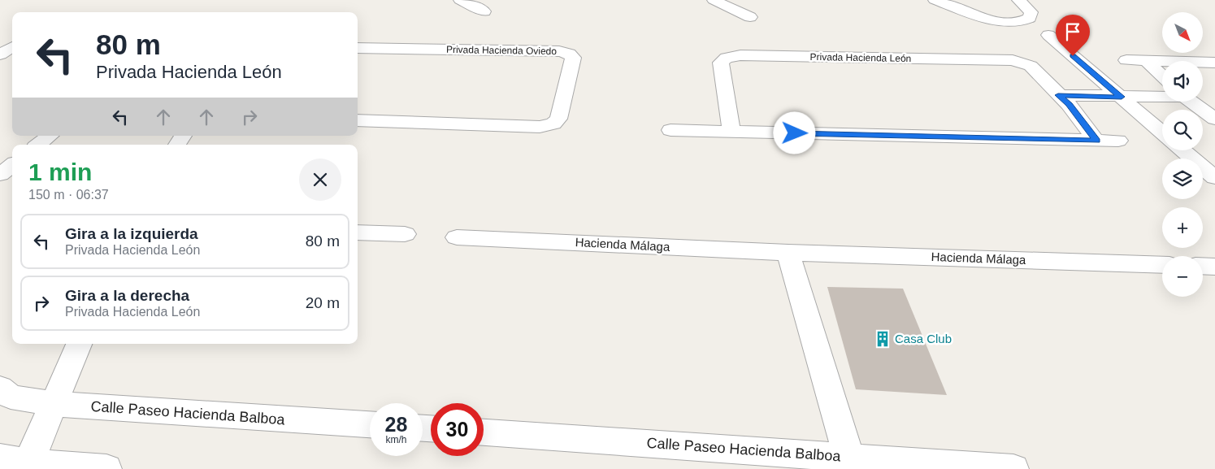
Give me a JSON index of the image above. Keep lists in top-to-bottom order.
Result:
{
  "streets": {
    "street": [
      "Privada Hacienda Oviedo",
      "Privada Hacienda León",
      "Hacienda Málaga",
      "Calle Paseo Hacienda Balboa"
    ]
  },
  "places": {
    "building": ["Casa Club"]
  },
  "north": "bottom right",
  "page": {
    "map_buttons": ["+", "−"],
    "turn": ["80 m", "Privada Hacienda León"],
    "heading": ["1 min", "150 m · 06:37"],
    "list": [
      {
        "name": "Gira a la izquierda",
        "note": "Privada Hacienda León",
        "value": "80 m"
      },
      {
        "name": "Gira a la derecha",
        "note": "Privada Hacienda León",
        "value": "20 m"
      }
    ],
    "speed": "28 km/h",
    "limit": "30"
  }
}
